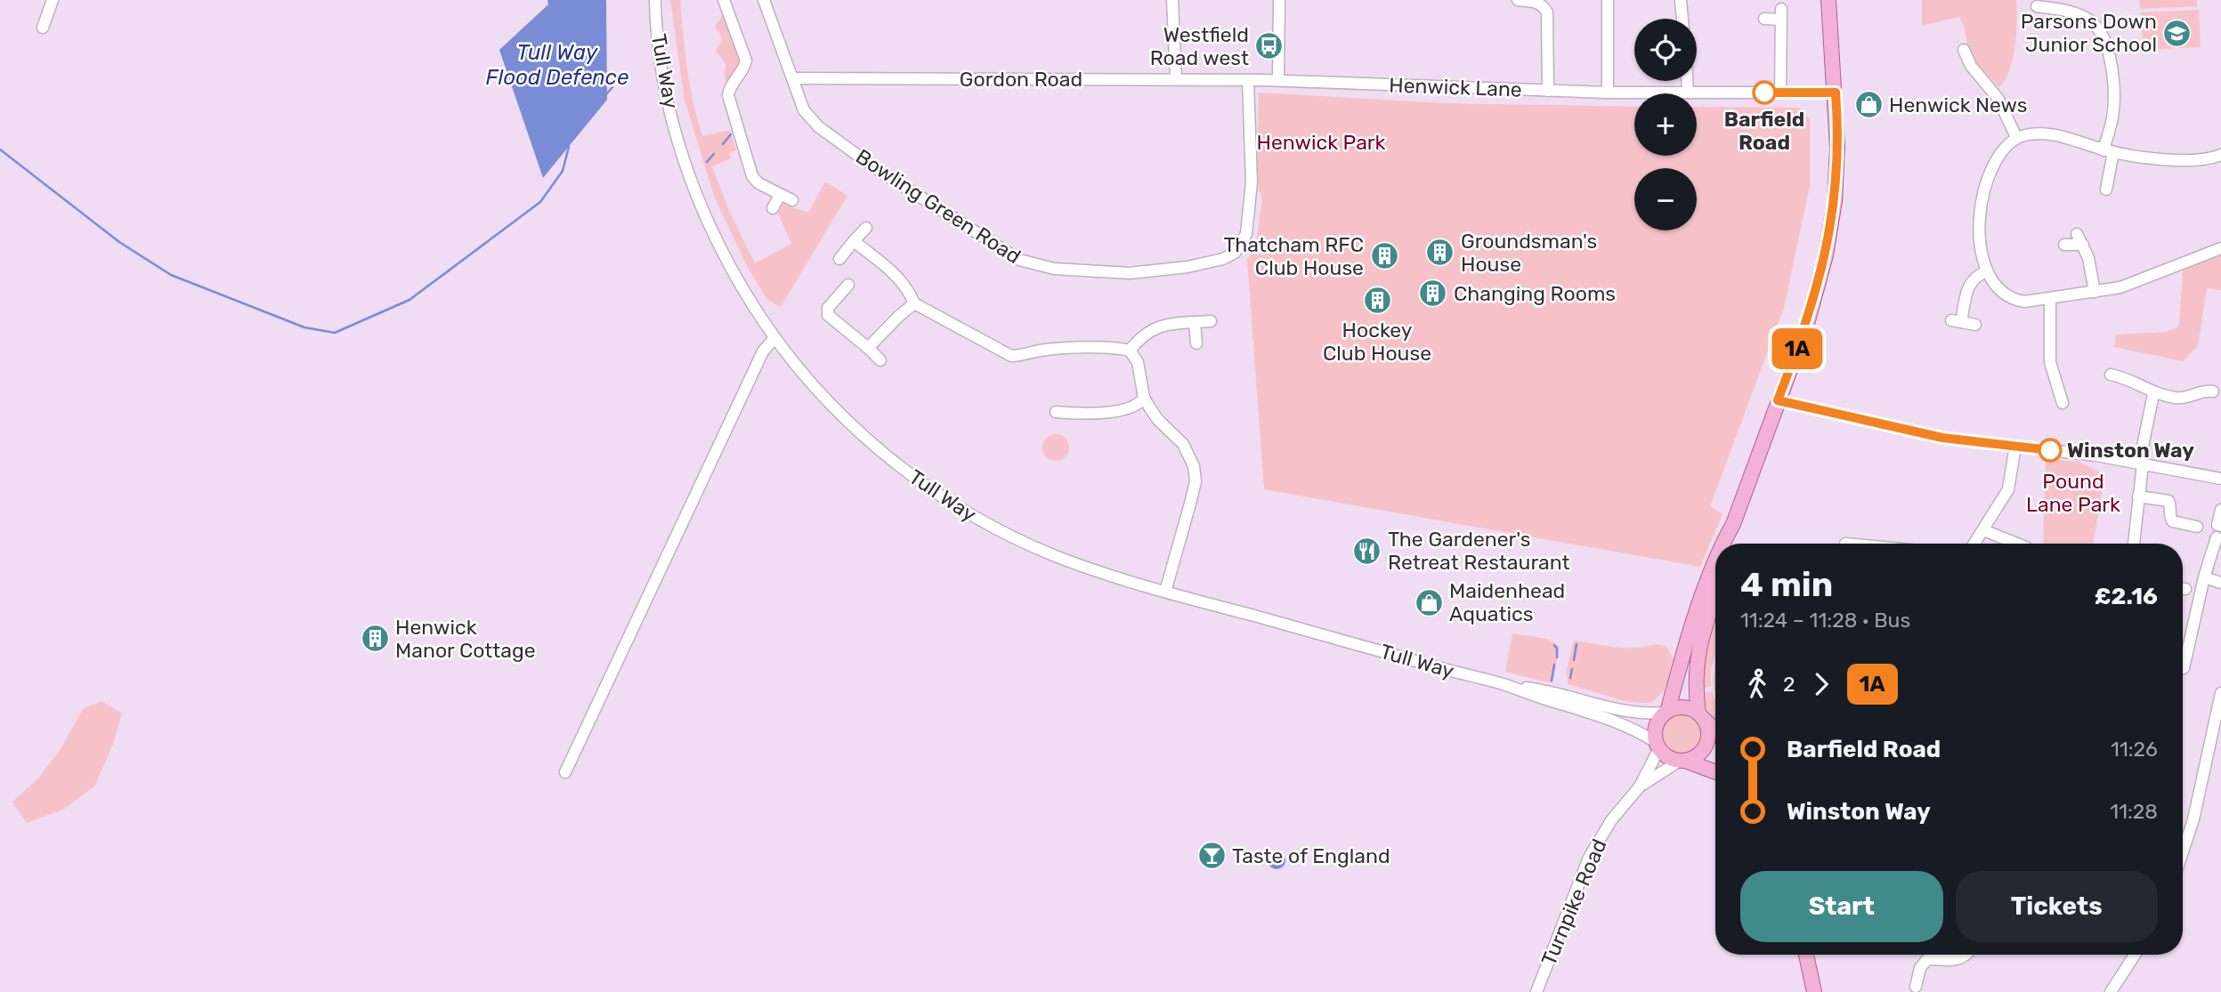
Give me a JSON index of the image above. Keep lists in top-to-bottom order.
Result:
{
  "streets": {
    "street": [
      "Tull Way",
      "Gordon Road",
      "Henwick Lane",
      "Bowling Green Road",
      "Turnpike Road"
    ]
  },
  "crossings": [
    ["Tull Way", "Turnpike Road"],
    ["Gordon Road", "Henwick Lane"],
    ["Gordon Road", "Bowling Green Road"],
    ["Henwick Lane", "Bowling Green Road"]
  ],
  "water": ["Tull Way Flood Defence"],
  "parks": ["Henwick Park", "Pound Lane Park"],
  "places": {
    "school or university": ["Parsons Down Junior School"],
    "bus stop": ["Westfield Road west"],
    "other": ["Barfield Road", "Winston Way"],
    "shop": ["Henwick News", "Maidenhead Aquatics"],
    "building": [
      "Groundsman's House",
      "Thatcham RFC Club House",
      "Changing Rooms",
      "Hockey Club House",
      "Henwick Manor Cottage"
    ],
    "restaurant": ["The Gardener's Retreat Restaurant"],
    "bar": ["Taste of England"]
  },
  "lines": ["bus line 1A"],
  "page": {
    "on_map": "1A",
    "map_buttons": ["+", "−"],
    "heading": ["4 min", "11:24 – 11:28 · Bus", "£2.16"],
    "legs": ["2", "1A"],
    "list": [
      {
        "name": "Barfield Road",
        "value": "11:26"
      },
      {
        "name": "Winston Way",
        "value": "11:28"
      }
    ],
    "buttons": ["Start", "Tickets"]
  }
}
